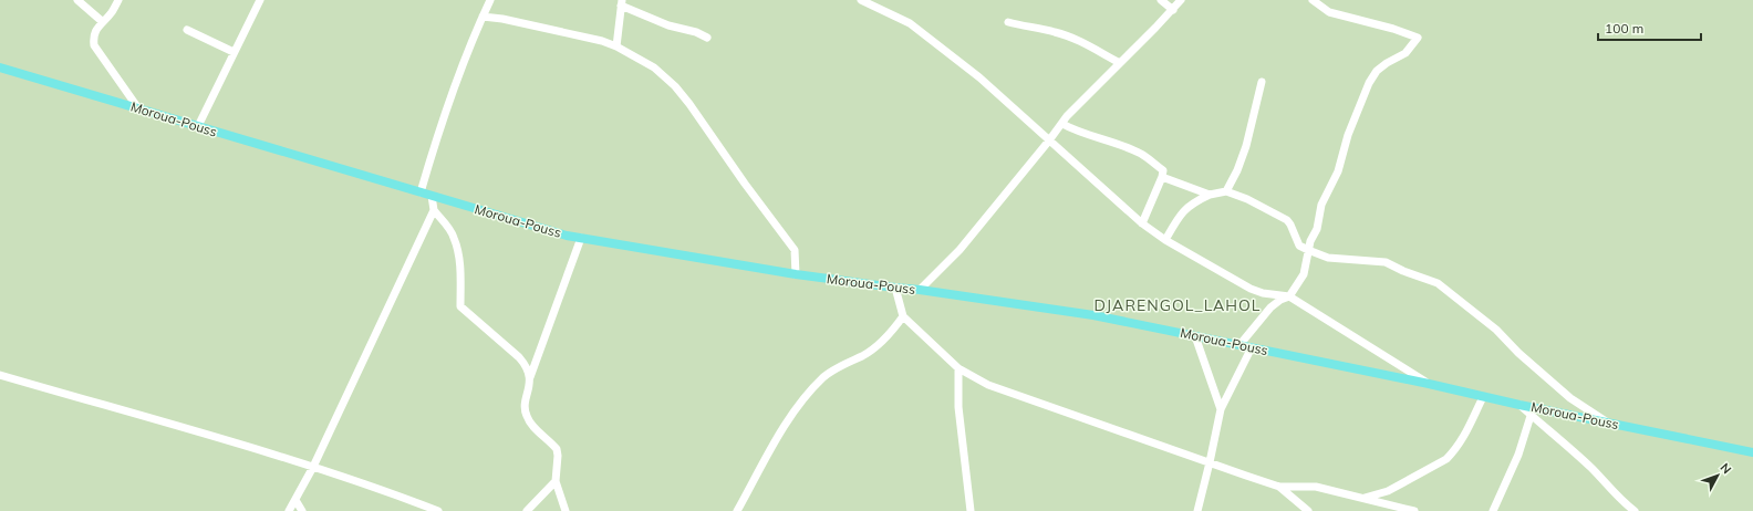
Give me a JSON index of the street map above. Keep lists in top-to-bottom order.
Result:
{
  "streets": {
    "main road": ["Moroua-Pouss"]
  },
  "districts": ["DJARENGOL_LAHOL"],
  "scale_bar": "100 m",
  "north": "top right"
}
